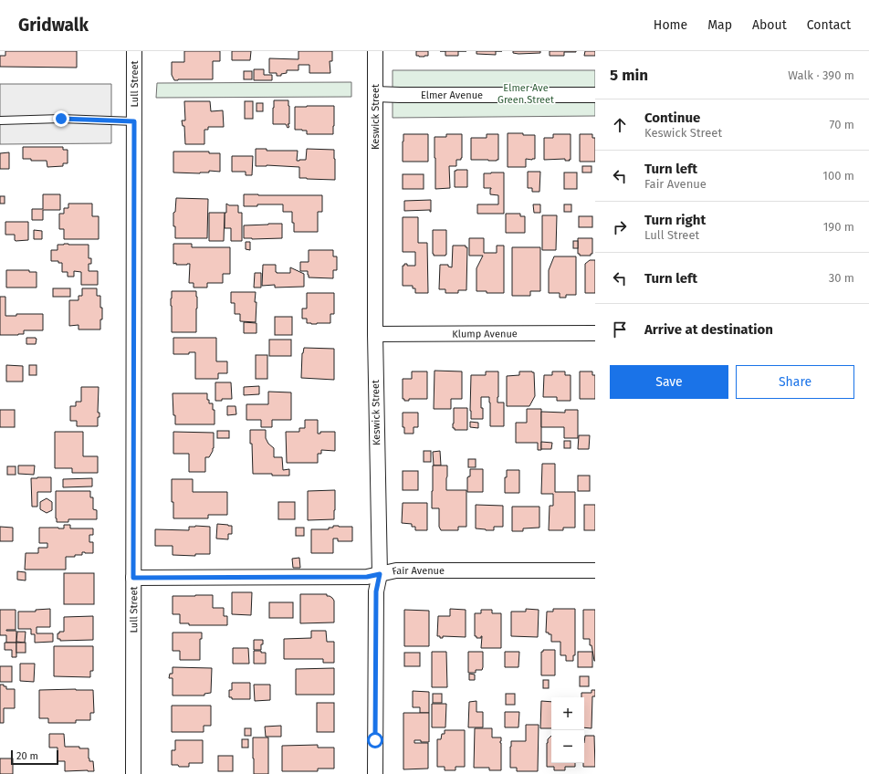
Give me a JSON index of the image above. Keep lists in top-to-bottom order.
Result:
{
  "streets": {
    "street": [
      "Lull Street",
      "Elmer Avenue",
      "Keswick Street",
      "Klump Avenue",
      "Fair Avenue"
    ]
  },
  "crossings": [
    ["Lull Street", "Fair Avenue"],
    ["Elmer Avenue", "Keswick Street"],
    ["Keswick Street", "Klump Avenue"],
    ["Keswick Street", "Fair Avenue"]
  ],
  "parks": ["Elmer Ave Green Street"],
  "scale_bar": "20 m",
  "page": {
    "header": "Gridwalk",
    "nav": [
      "Home",
      "Map",
      "About",
      "Contact"
    ],
    "heading": ["5 min", "Walk · 390 m"],
    "list": [
      ["Continue", "Keswick Street", "70 m"],
      ["Turn left", "Fair Avenue", "100 m"],
      ["Turn right", "Lull Street", "190 m"],
      ["Turn left", "30 m"],
      "Arrive at destination"
    ],
    "buttons": ["Save", "Share"],
    "map_buttons": ["+", "−"],
    "scale": "20 m"
  }
}
